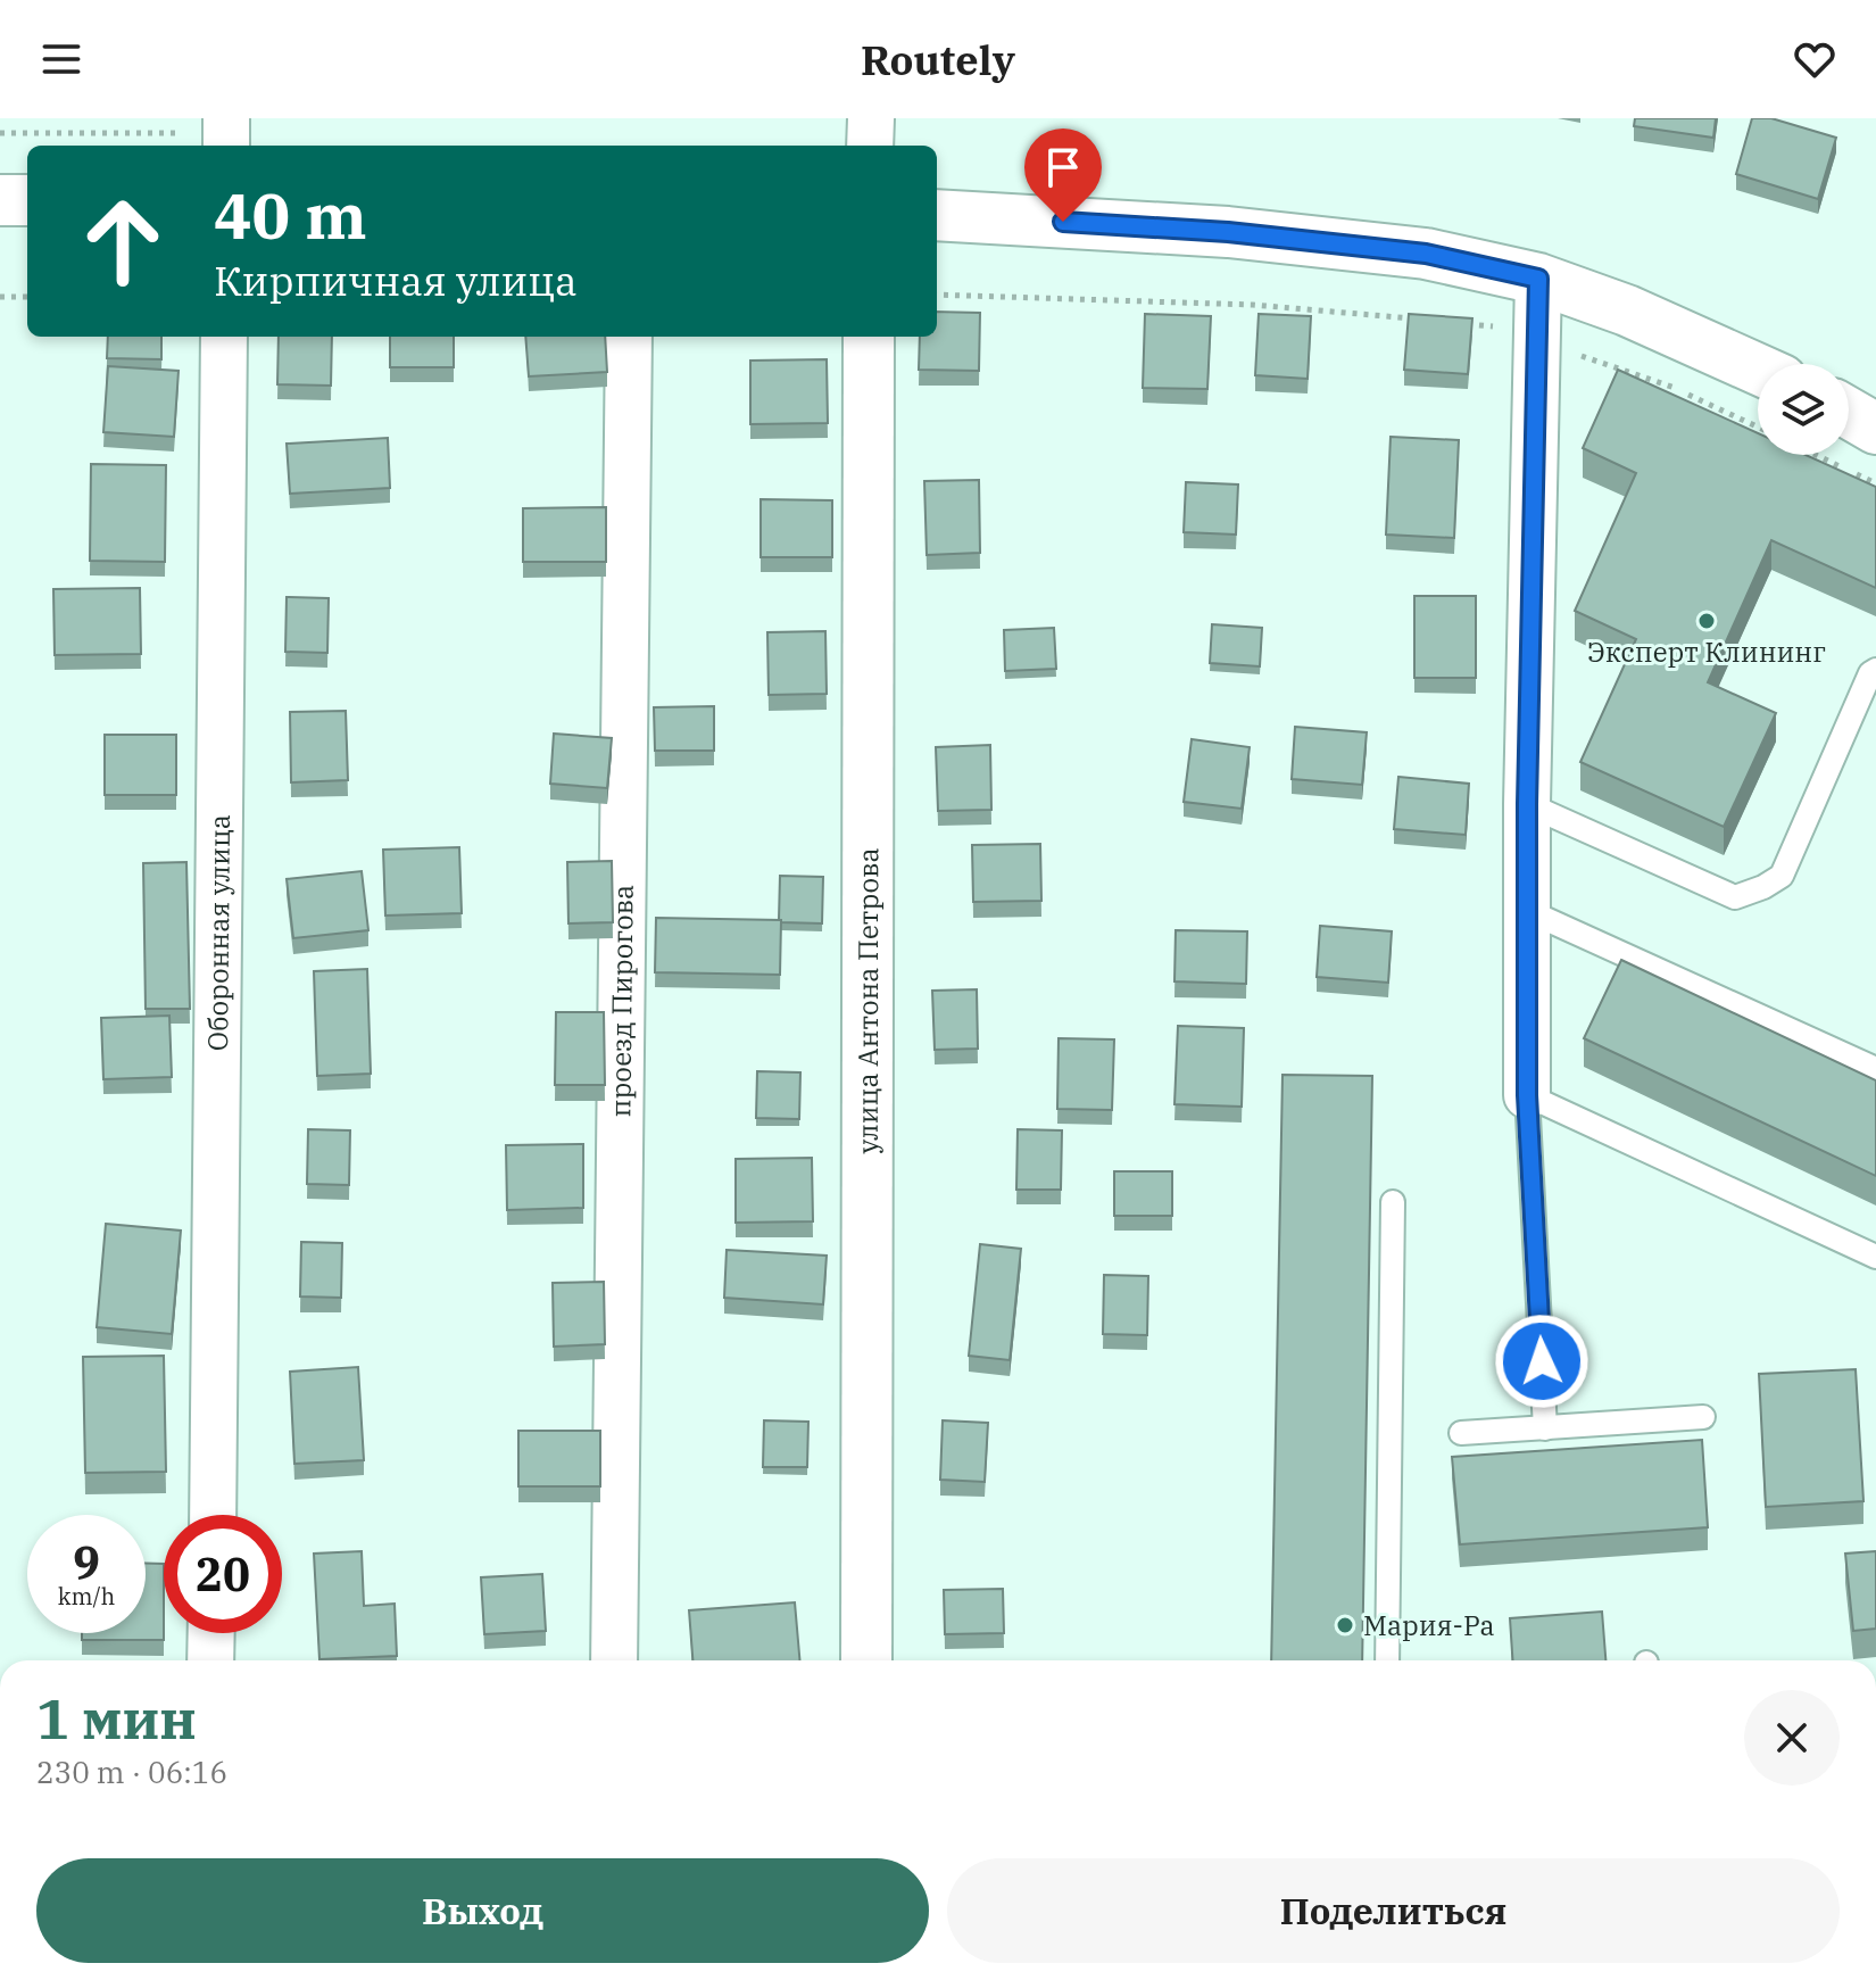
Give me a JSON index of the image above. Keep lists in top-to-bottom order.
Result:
{
  "streets": {
    "street": ["Оборонная улица", "проезд Пирогова", "улица Антона Петрова"]
  },
  "places": ["Эксперт Клининг", "Мария-Ра"],
  "page": {
    "header": "Routely",
    "turn": ["40 m", "Кирпичная улица"],
    "speed": "9 km/h",
    "limit": "20",
    "heading": ["1 мин", "230 m · 06:16"],
    "buttons": ["Выход", "Поделиться"]
  }
}
